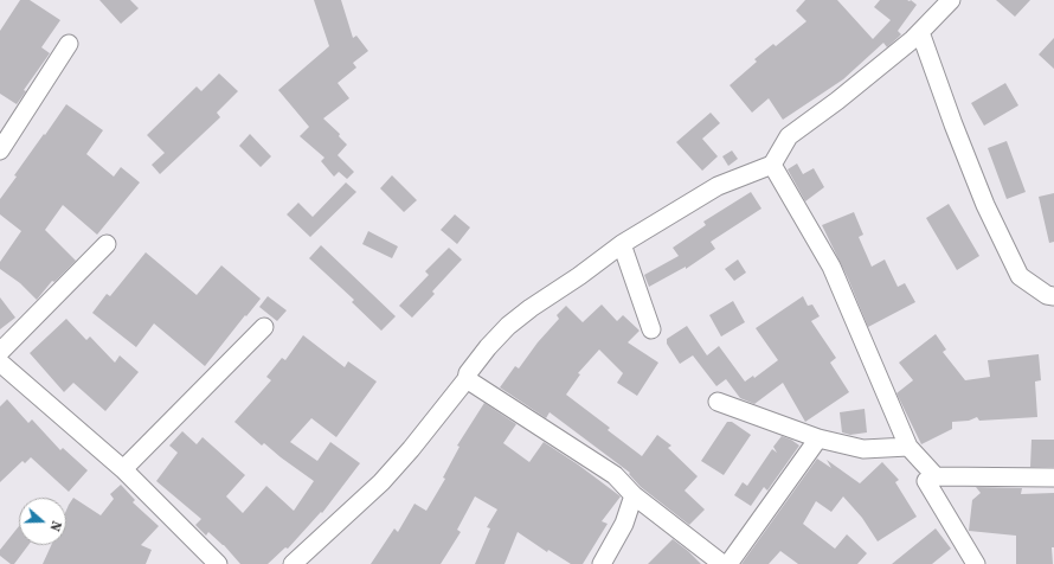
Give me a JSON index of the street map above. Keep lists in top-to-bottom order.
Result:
{
  "north": "right"
}
